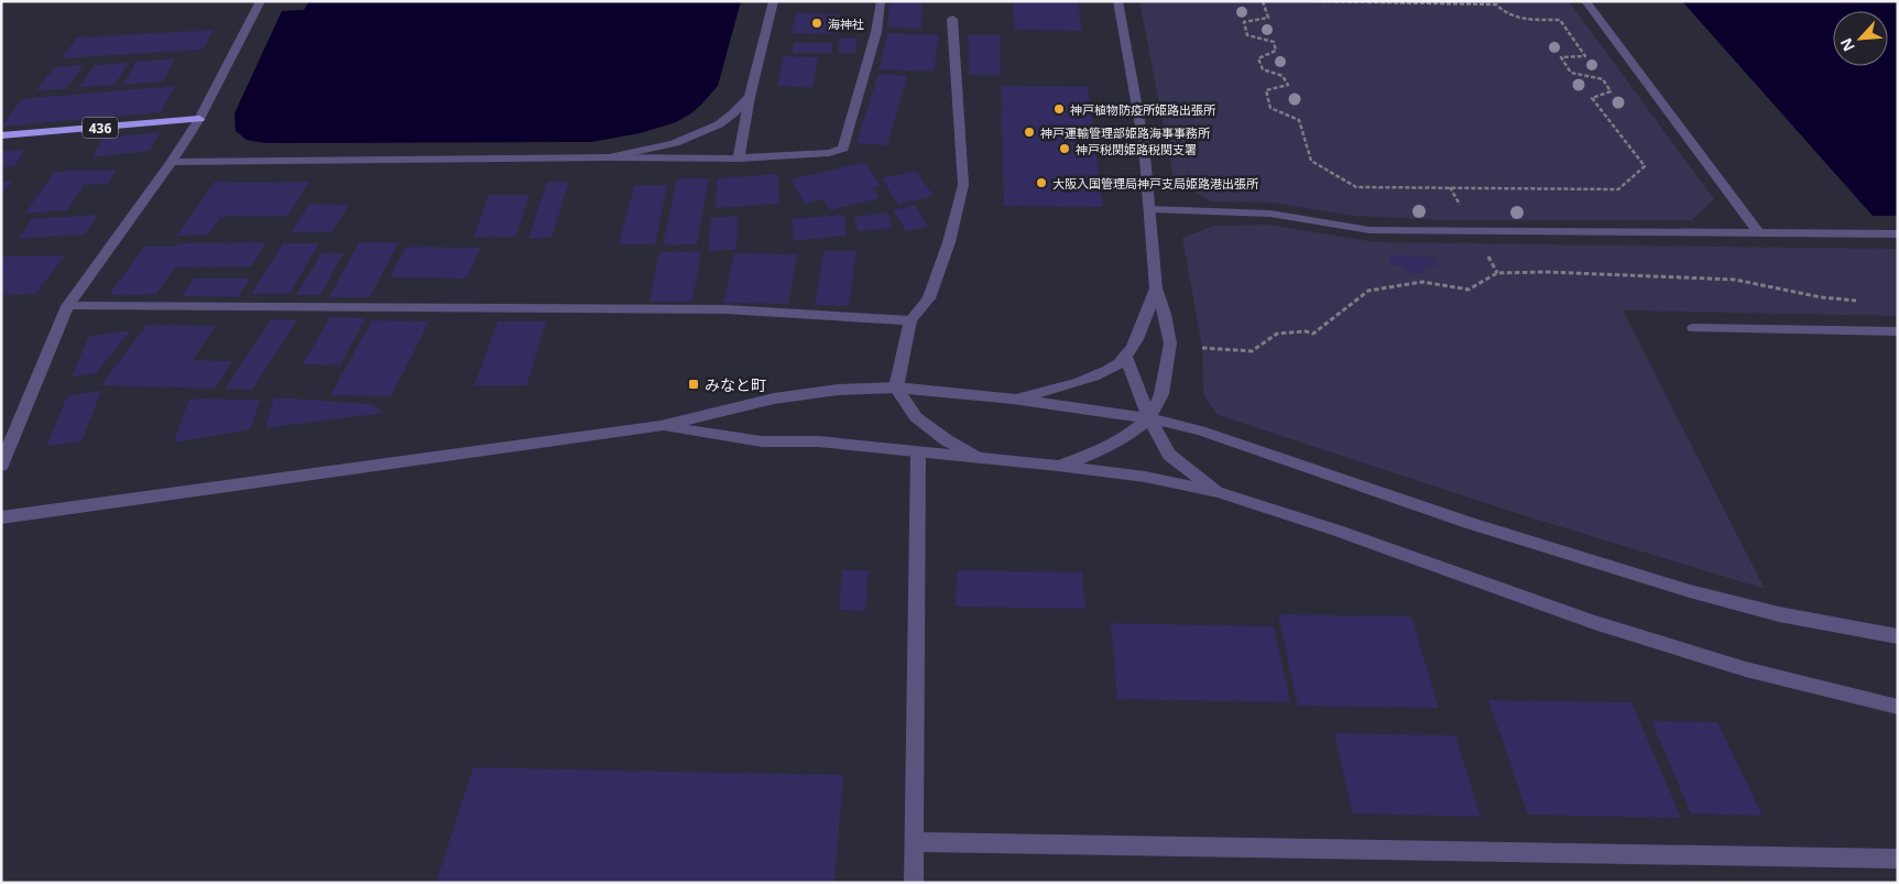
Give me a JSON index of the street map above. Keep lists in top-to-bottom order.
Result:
{
  "streets": {
    "highway": ["436"]
  },
  "places": {
    "other": [
      "海神社",
      "神戸植物防疫所姫路出張所",
      "神戸運輸管理部姫路海事事務所",
      "神戸税関姫路税関支署",
      "大阪入国管理局神戸支局姫路港出張所"
    ],
    "transit": ["みなと町"]
  },
  "north": "bottom left"
}
